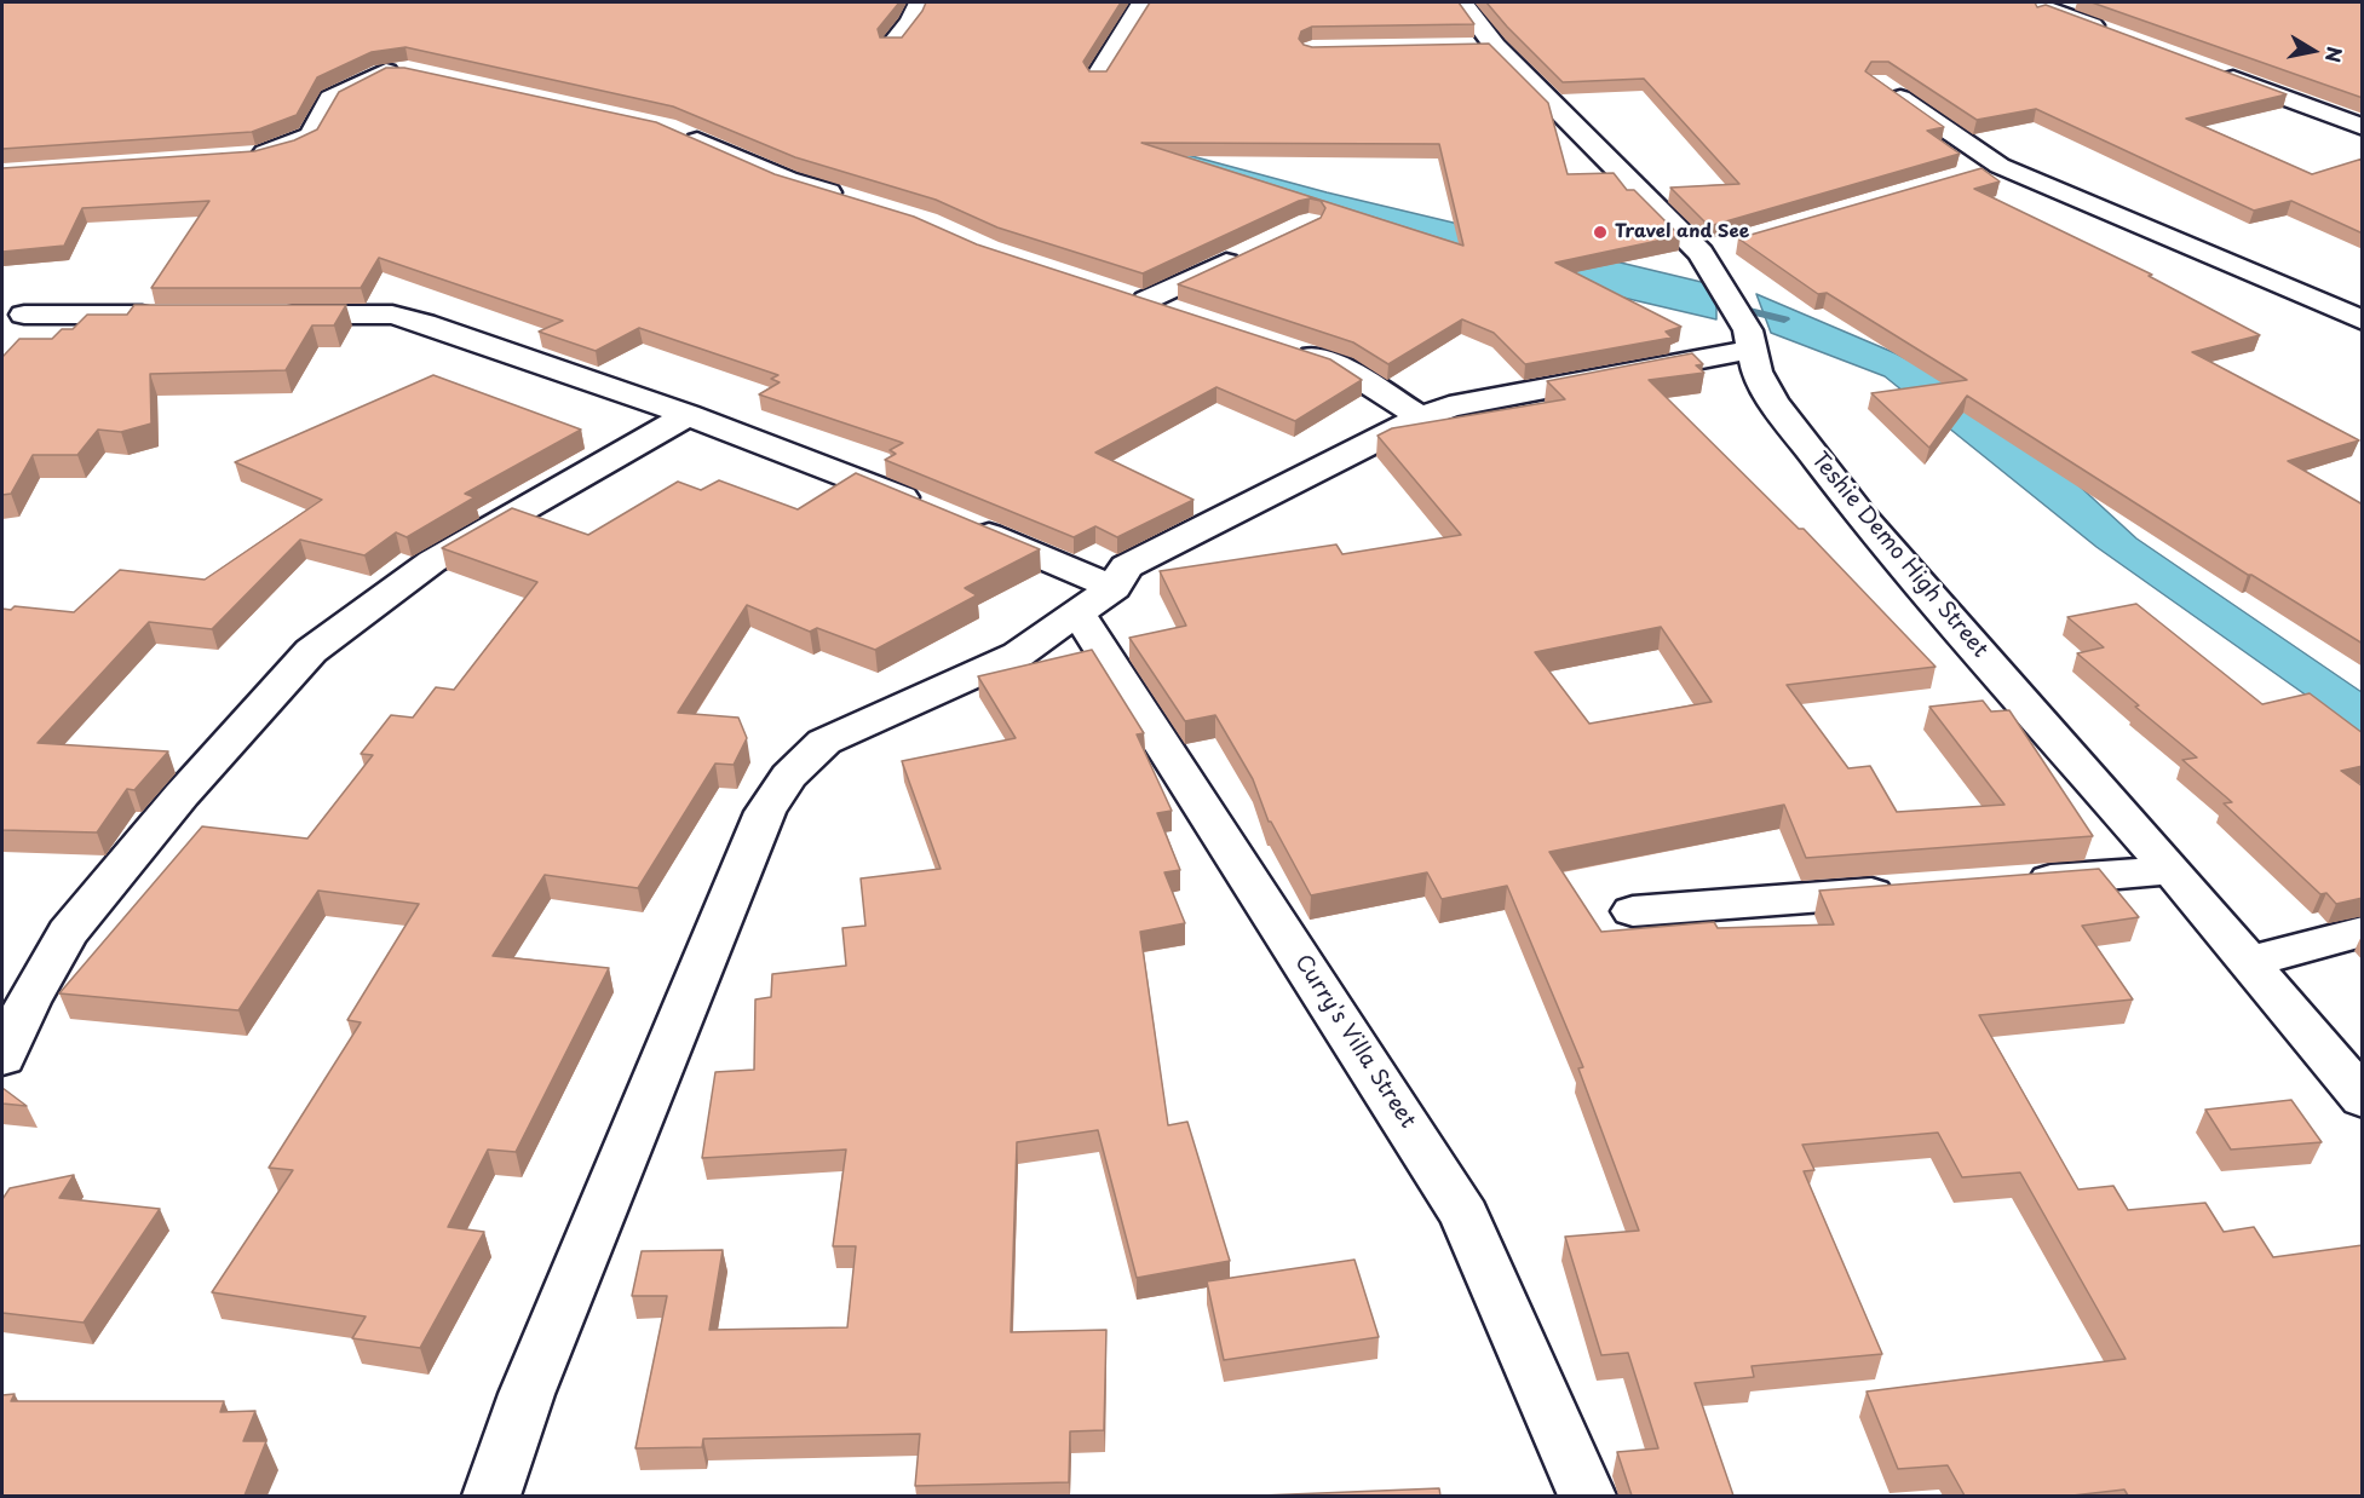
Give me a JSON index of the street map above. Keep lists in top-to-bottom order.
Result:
{
  "streets": {
    "street": ["Teshie Demo High Street", "Curry's Villa Street"]
  },
  "places": ["Travel and See"],
  "north": "right"
}
